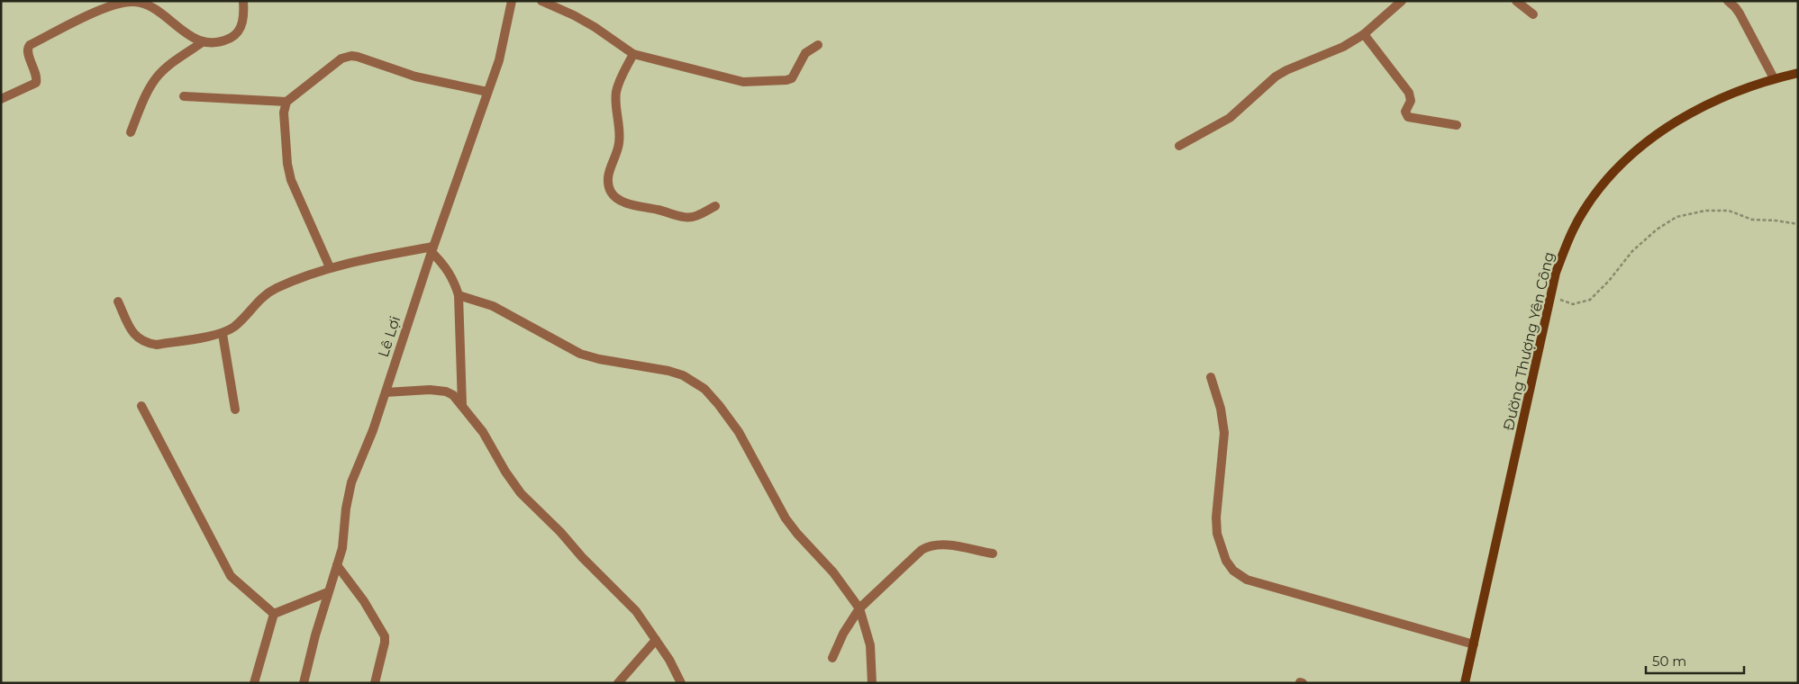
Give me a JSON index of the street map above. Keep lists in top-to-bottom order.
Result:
{
  "streets": {
    "main road": ["Đường Thượng Yên Công"],
    "street": ["Lê Lợi"]
  },
  "scale_bar": "50 m"
}
